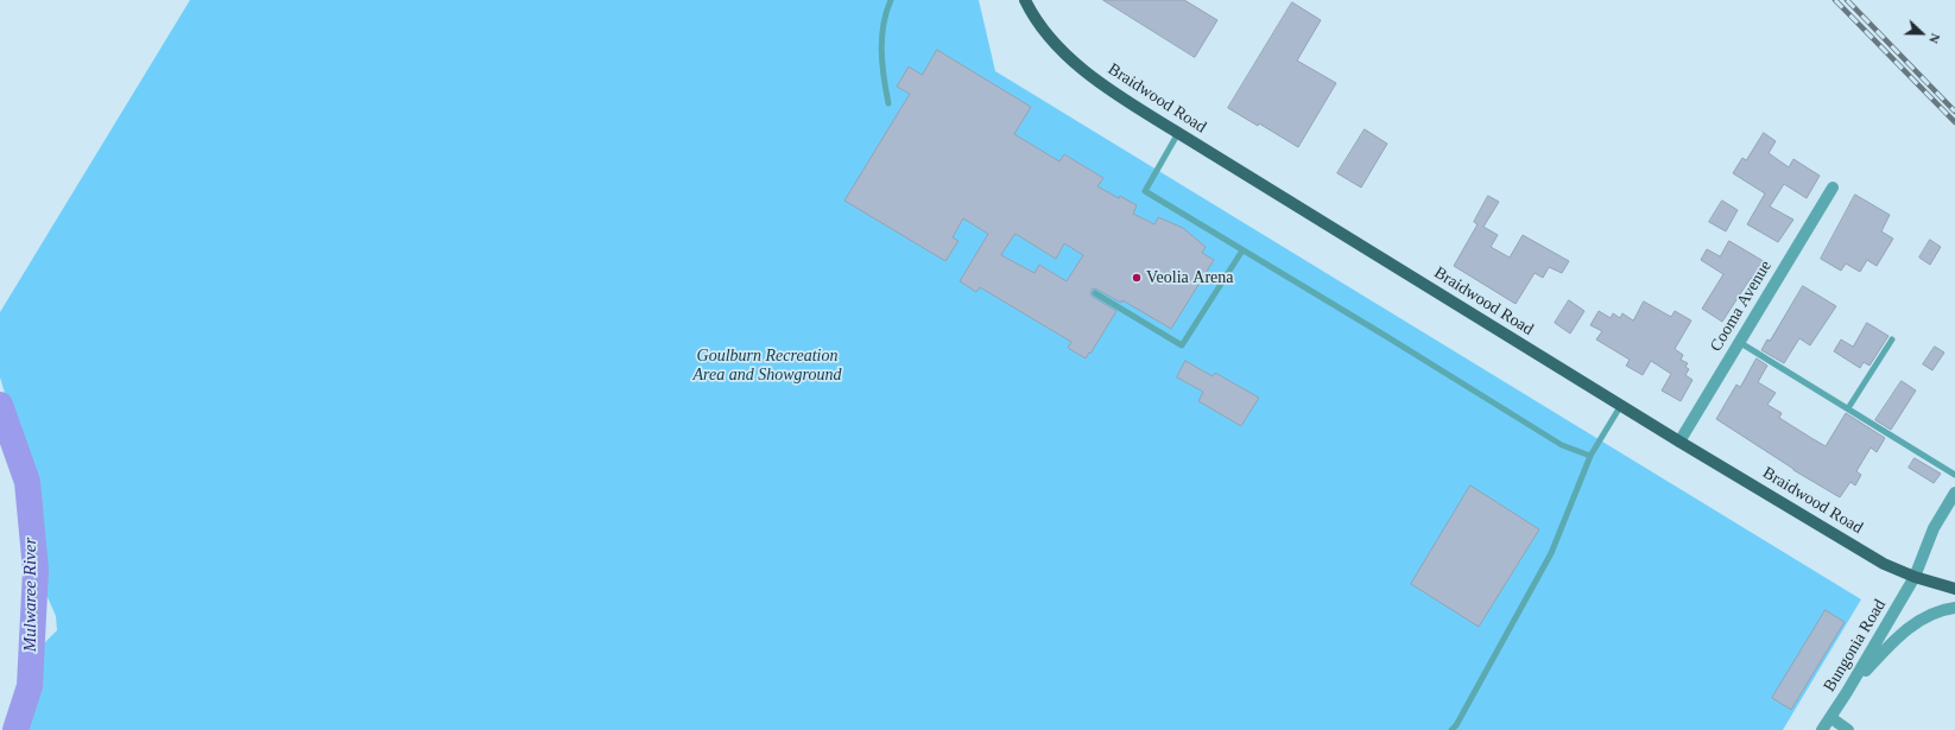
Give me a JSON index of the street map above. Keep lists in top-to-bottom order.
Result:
{
  "streets": {
    "main road": ["Braidwood Road"],
    "street": ["Cooma Avenue", "Bungonia Road"]
  },
  "crossings": [
    ["Braidwood Road", "Cooma Avenue"],
    ["Braidwood Road", "Bungonia Road"]
  ],
  "water": ["Mulwaree River"],
  "parks": ["Goulburn Recreation Area and Showground"],
  "places": ["Veolia Arena"],
  "north": "right"
}
